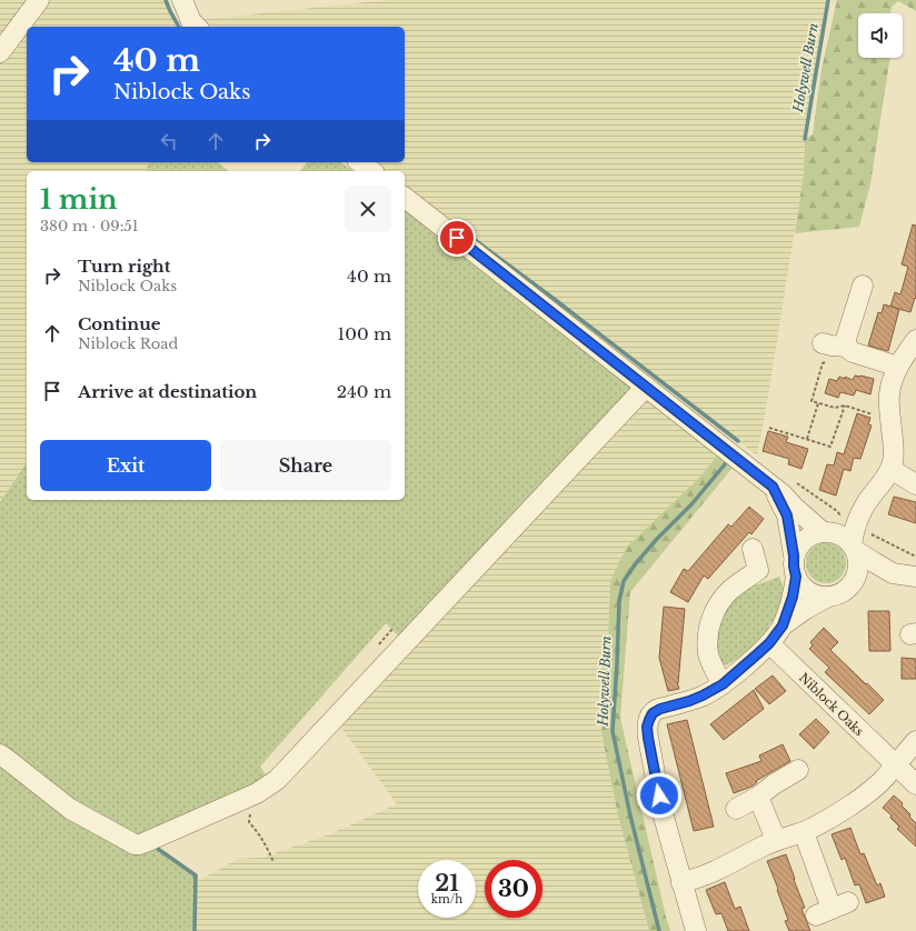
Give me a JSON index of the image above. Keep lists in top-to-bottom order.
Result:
{
  "streets": {
    "street": ["Niblock Oaks"]
  },
  "water": ["Holywell Burn"],
  "page": {
    "turn": ["40 m", "Niblock Oaks"],
    "heading": ["1 min", "380 m · 09:51"],
    "list": [
      {
        "name": "Turn right",
        "note": "Niblock Oaks",
        "value": "40 m"
      },
      {
        "name": "Continue",
        "note": "Niblock Road",
        "value": "100 m"
      },
      {
        "name": "Arrive at destination",
        "value": "240 m"
      }
    ],
    "buttons": ["Exit", "Share"],
    "speed": "21 km/h",
    "limit": "30"
  }
}
